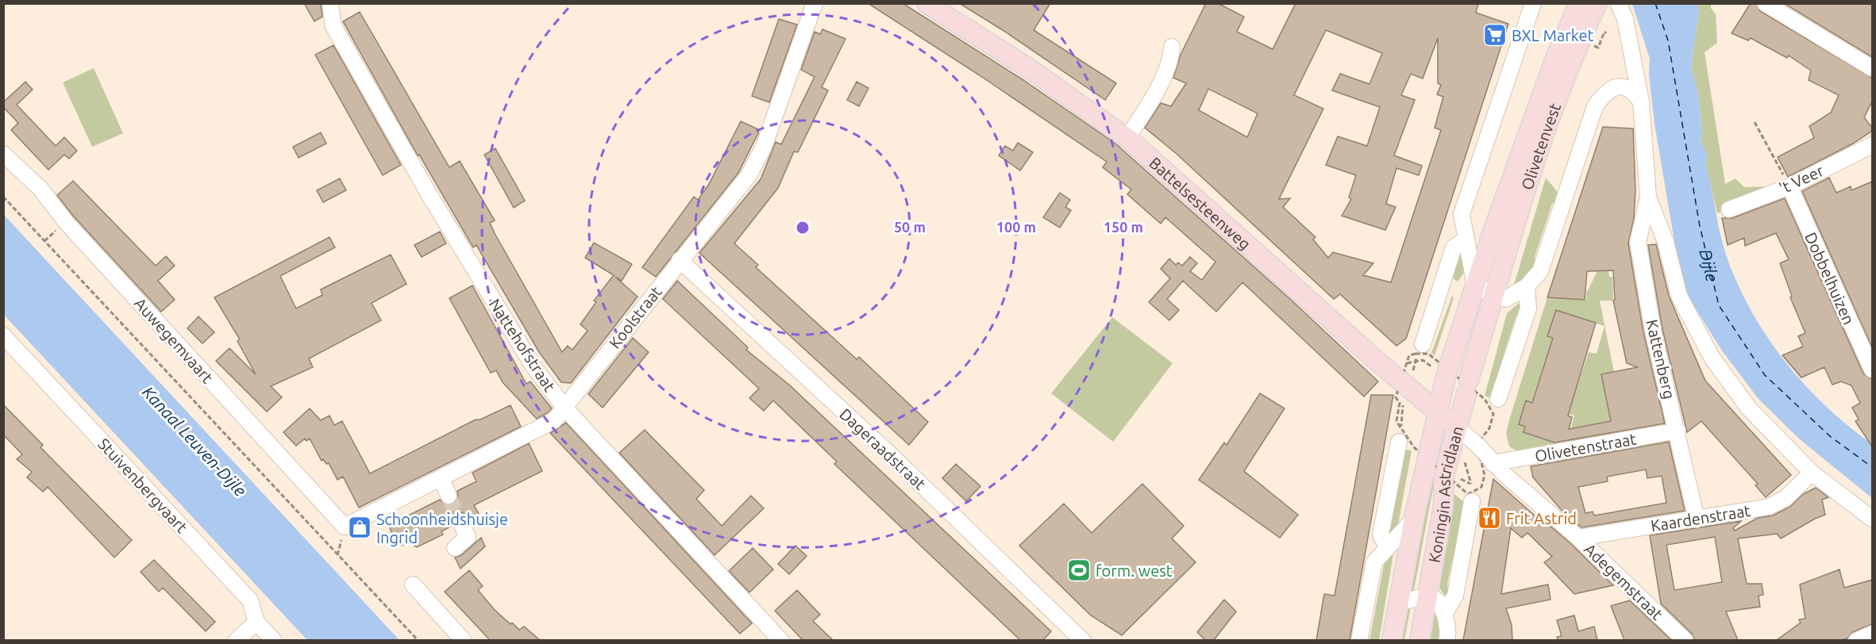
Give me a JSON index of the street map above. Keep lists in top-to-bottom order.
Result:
{
  "streets": {
    "main road": ["Olivetenvest", "Battelsesteenweg", "Koningin Astridlaan"],
    "street": [
      "'t Veer",
      "Dobbelhuizen",
      "Koolstraat",
      "Auwegemvaart",
      "Nattehofstraat",
      "Kattenberg",
      "Olivetenstraat",
      "Dageraadstraat",
      "Stuivenbergvaart",
      "Kaardenstraat",
      "Adegemstraat"
    ]
  },
  "crossings": [
    ["Olivetenvest", "Koningin Astridlaan"],
    ["'t Veer", "Dobbelhuizen"],
    ["Battelsesteenweg", "Koningin Astridlaan"],
    ["Battelsesteenweg", "Adegemstraat"],
    ["Koolstraat", "Auwegemvaart"],
    ["Koolstraat", "Nattehofstraat"],
    ["Koolstraat", "Dageraadstraat"],
    ["Kattenberg", "Olivetenstraat"],
    ["Kattenberg", "Kaardenstraat"],
    ["Olivetenstraat", "Adegemstraat"],
    ["Koningin Astridlaan", "Adegemstraat"],
    ["Kaardenstraat", "Adegemstraat"]
  ],
  "water": ["Dijle", "Kanaal Leuven-Dijle"],
  "places": {
    "supermarket": ["BXL Market"],
    "restaurant": ["Frit Astrid"],
    "shop": ["Schoonheidshuisje Ingrid"],
    "sports": ["form. west"]
  },
  "rings": ["50 m", "100 m", "150 m"]
}
